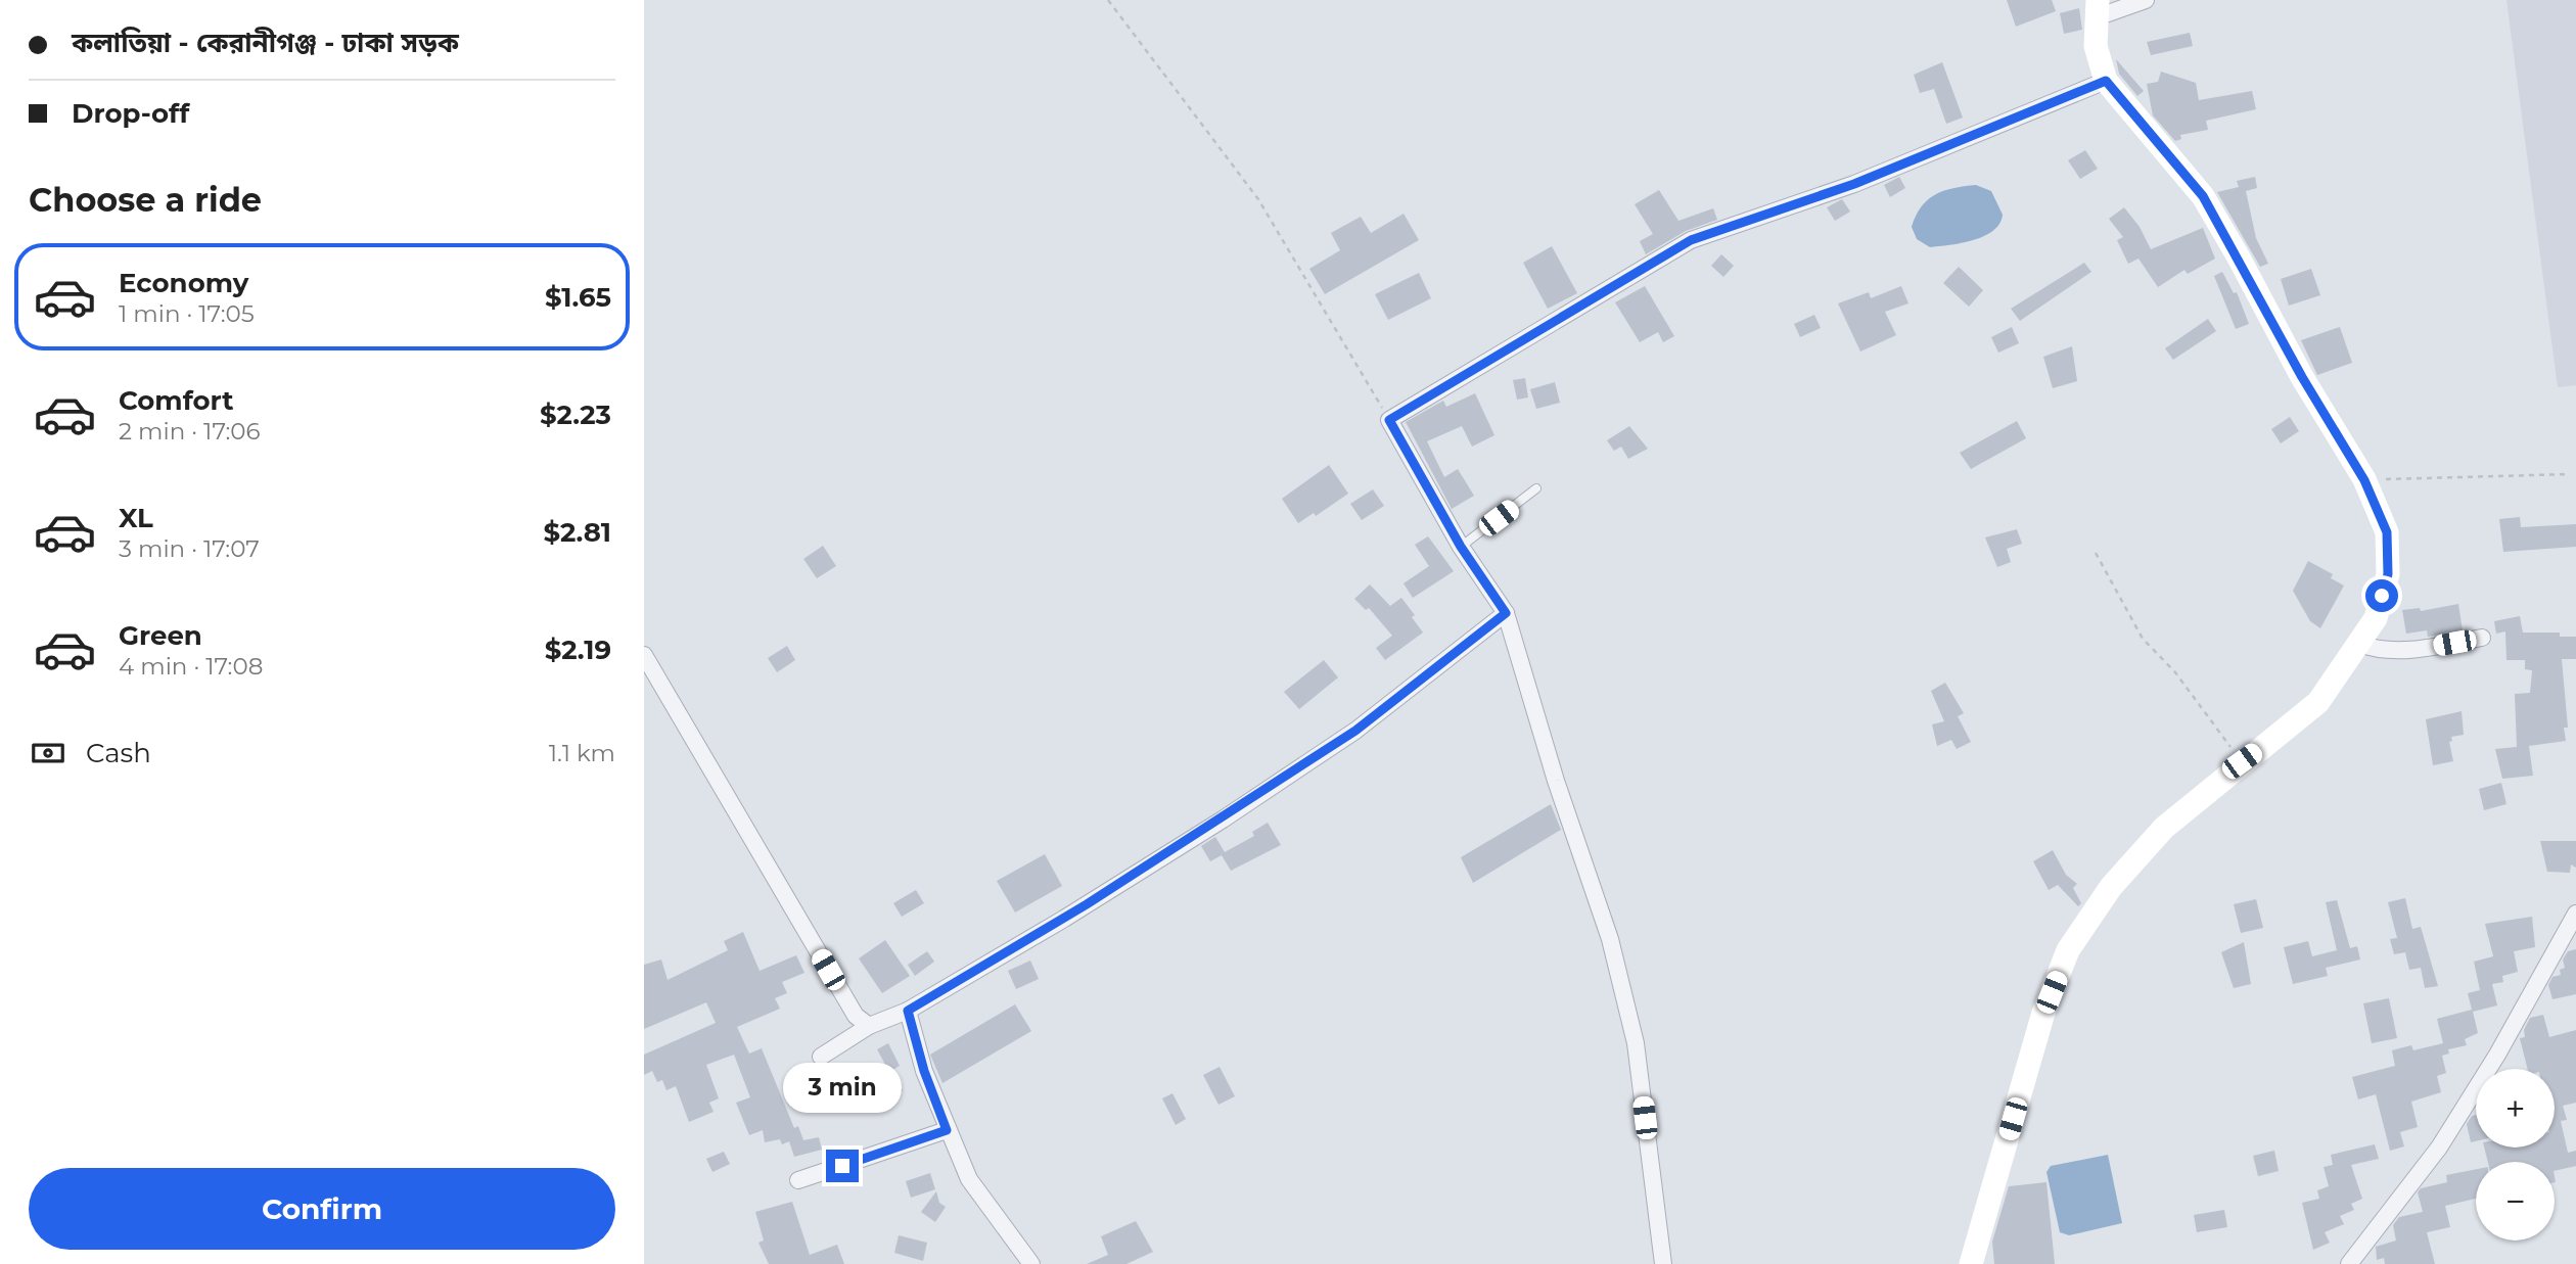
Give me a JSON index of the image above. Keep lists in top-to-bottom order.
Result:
{
  "page": {
    "banner": ["কলাতিয়া - কেরানীগঞ্জ - ঢাকা সড়ক", "Drop-off"],
    "heading": "Choose a ride",
    "list": [
      {
        "name": "Economy",
        "note": "1 min · 17:05",
        "value": "$1.65"
      },
      {
        "name": "Comfort",
        "note": "2 min · 17:06",
        "value": "$2.23"
      },
      {
        "name": "XL",
        "note": "3 min · 17:07",
        "value": "$2.81"
      },
      {
        "name": "Green",
        "note": "4 min · 17:08",
        "value": "$2.19"
      }
    ],
    "pay": ["Cash", "1.1 km"],
    "bubble": "3 min",
    "map_buttons": ["+", "−"],
    "buttons": "Confirm"
  }
}
